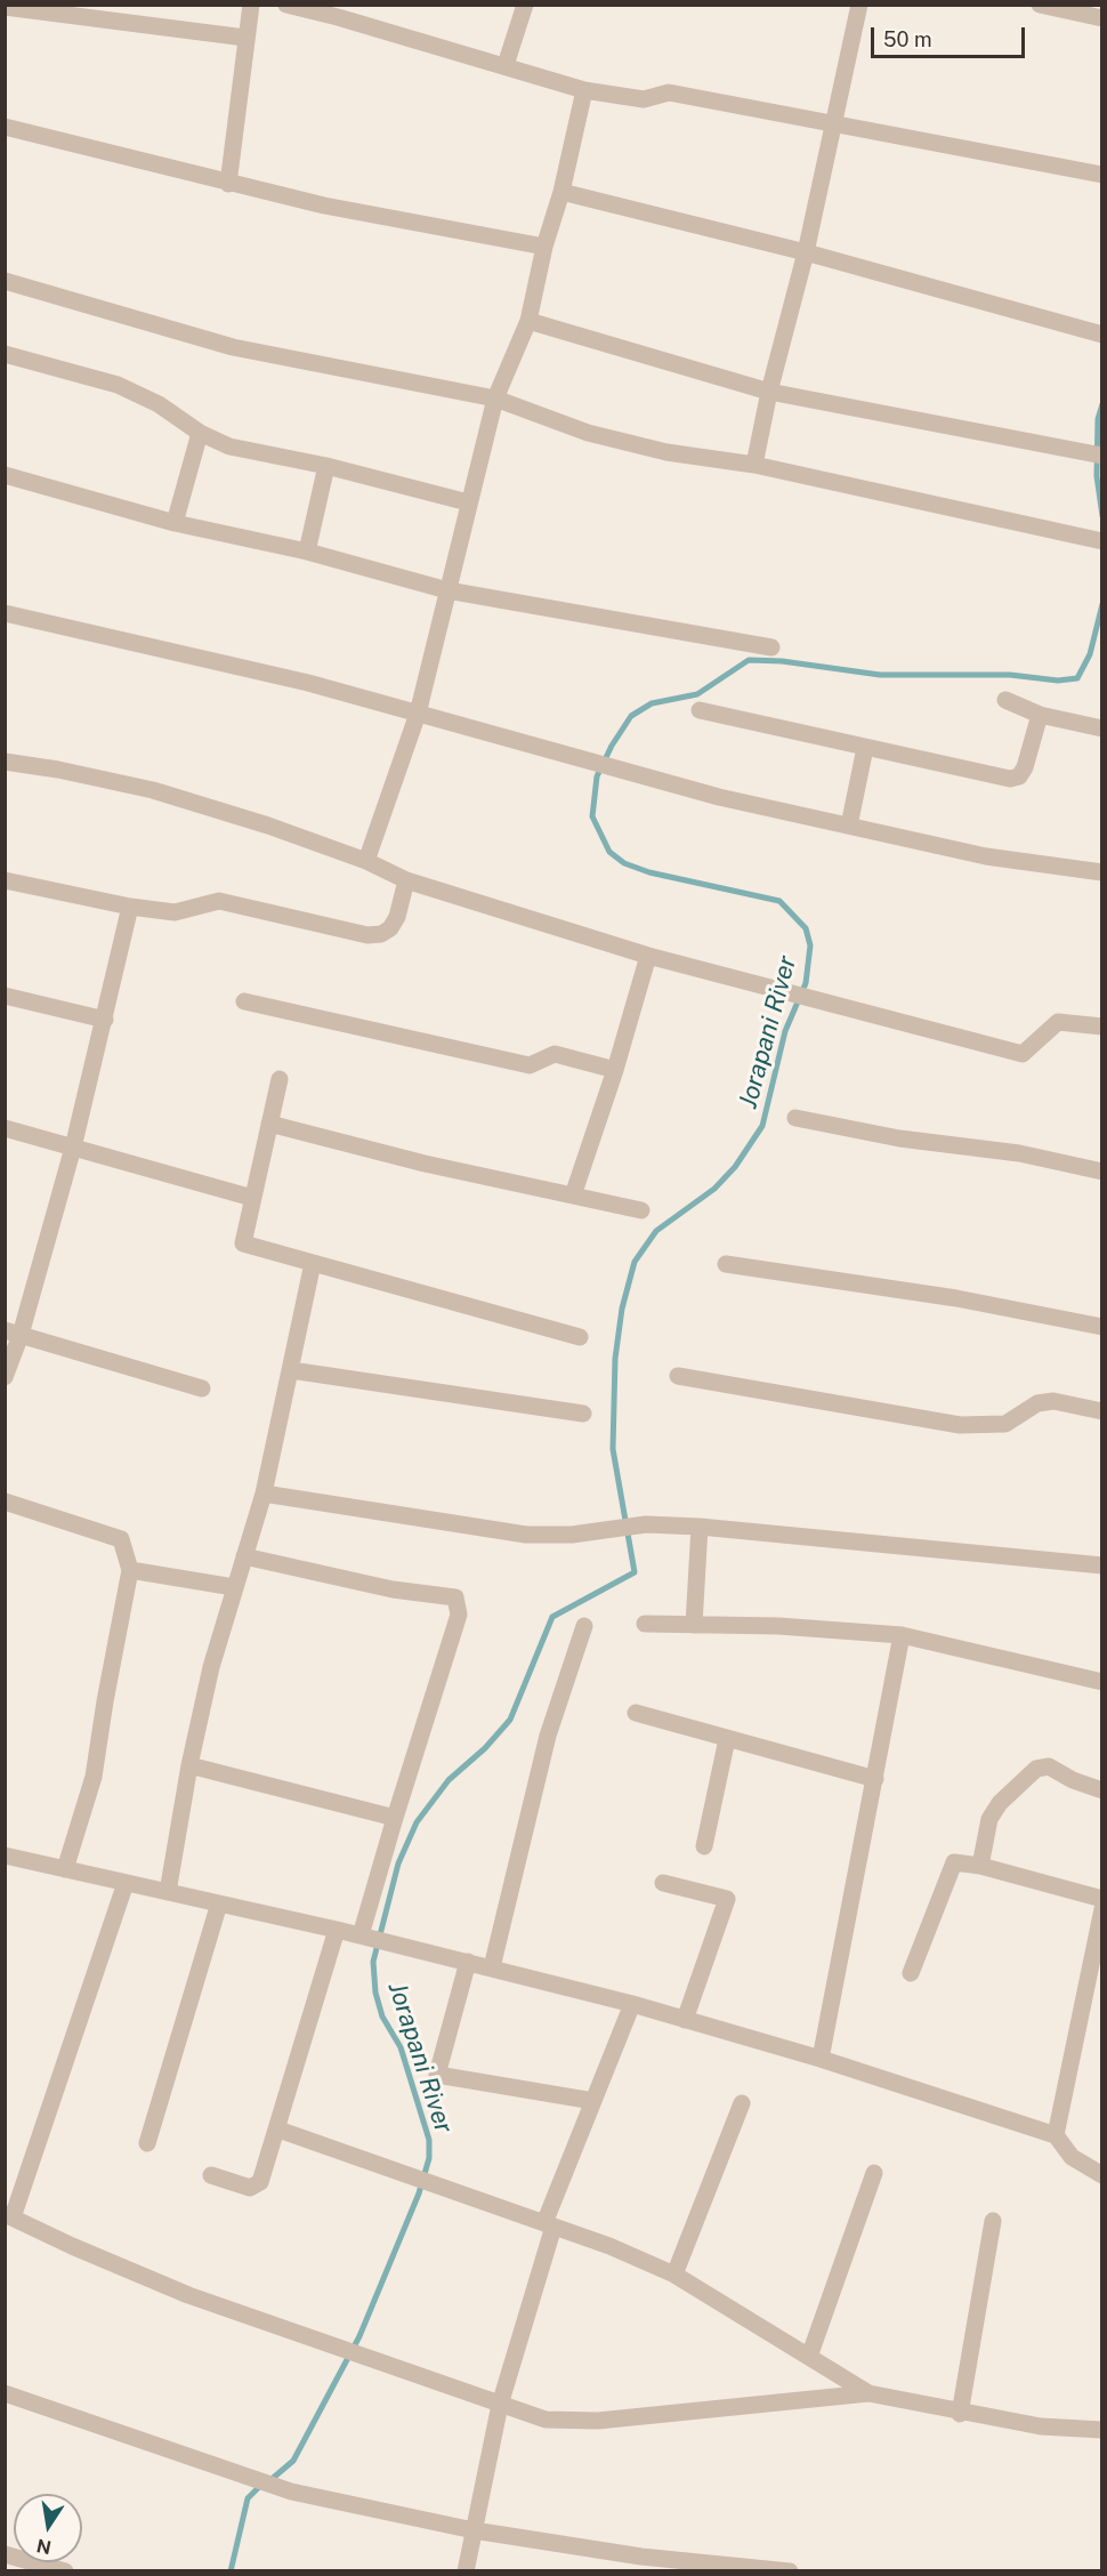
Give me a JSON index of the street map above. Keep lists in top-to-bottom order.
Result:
{
  "water": ["Jorapani River"],
  "scale_bar": "50 m",
  "north": "bottom"
}
